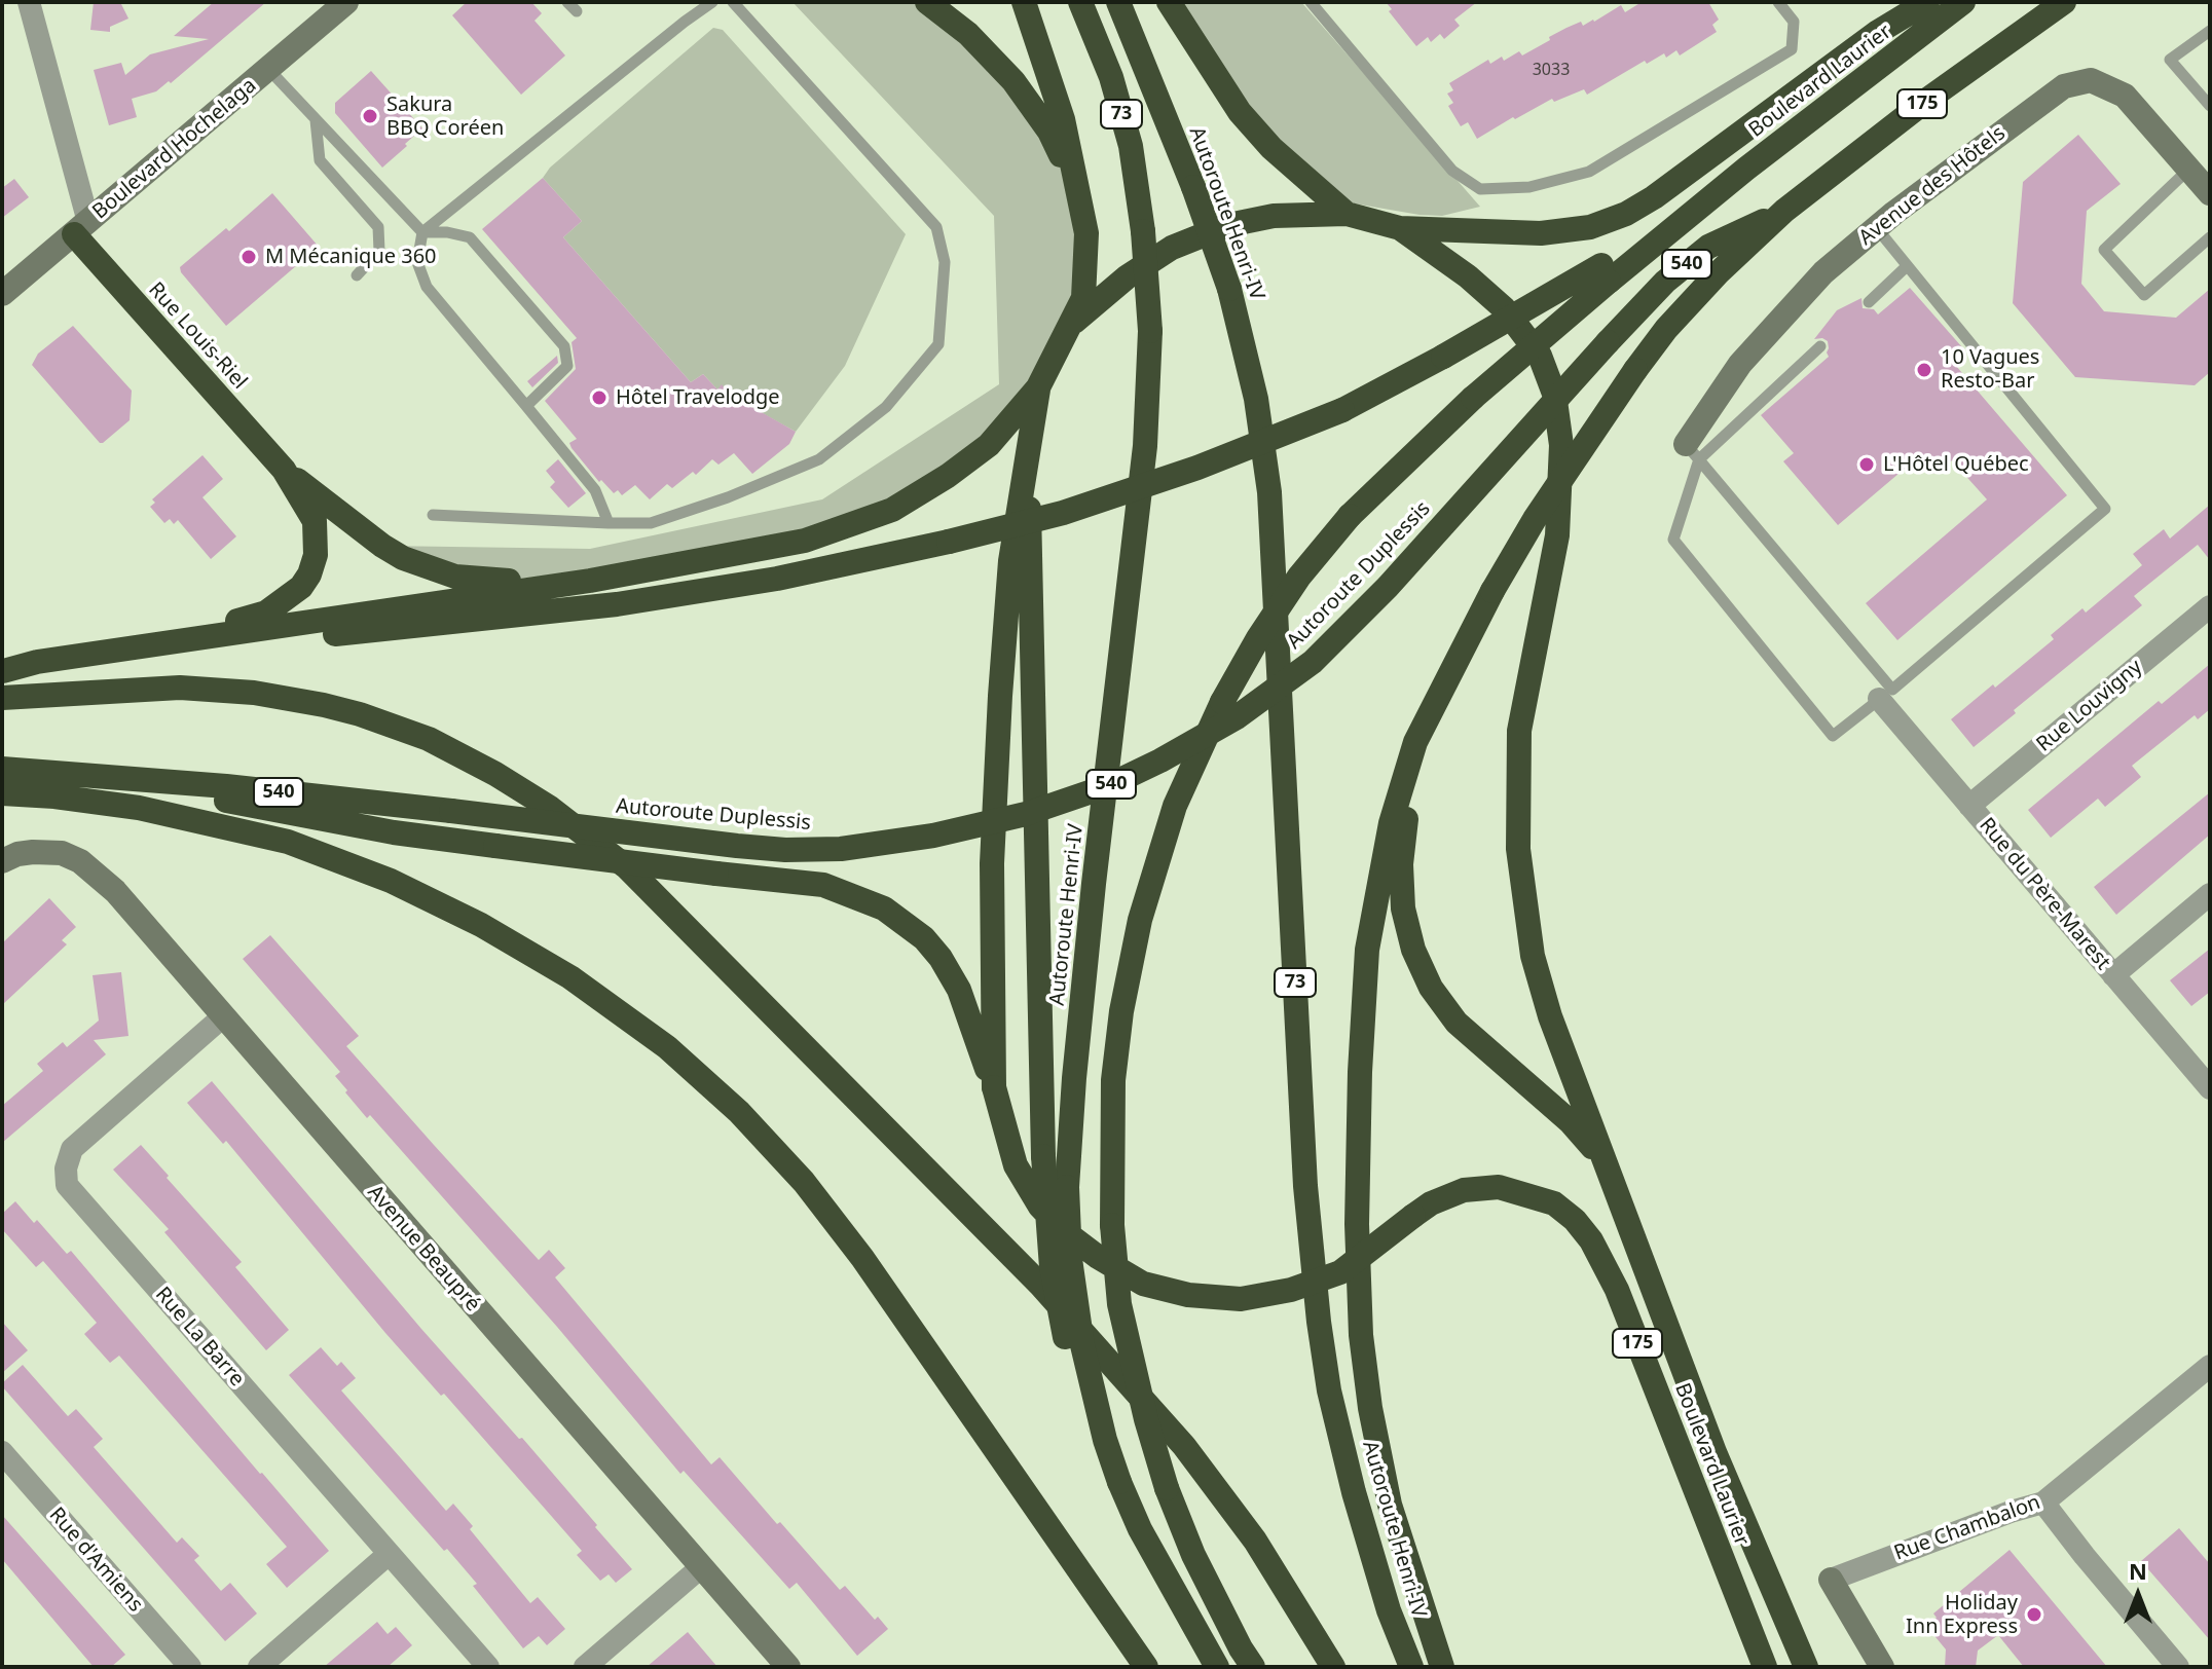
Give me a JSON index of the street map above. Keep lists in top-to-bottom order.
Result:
{
  "streets": {
    "highway": [
      "Boulevard Laurier",
      "175",
      "73",
      "Autoroute Henri-IV",
      "540",
      "Rue Louis-Riel",
      "Autoroute Duplessis"
    ],
    "street": [
      "Boulevard Hochelaga",
      "Avenue des Hôtels",
      "Rue Louvigny",
      "Rue du Père-Marest",
      "Avenue Beaupré",
      "Rue La Barre",
      "Rue Chambalon",
      "Rue d'Amiens"
    ]
  },
  "crossings": [
    ["Boulevard Laurier", "540"],
    ["175", "Autoroute Duplessis"],
    ["Boulevard Hochelaga", "Rue Louis-Riel"],
    ["Rue Louvigny", "Rue du Père-Marest"],
    ["Avenue Beaupré", "Rue La Barre"]
  ],
  "places": [
    "Sakura BBQ Coréen",
    "M Mécanique 360",
    "10 Vagues Resto-Bar",
    "Hôtel Travelodge",
    "L'Hôtel Québec",
    "Holiday Inn Express"
  ],
  "house_numbers": ["3033"],
  "north": "top"
}
